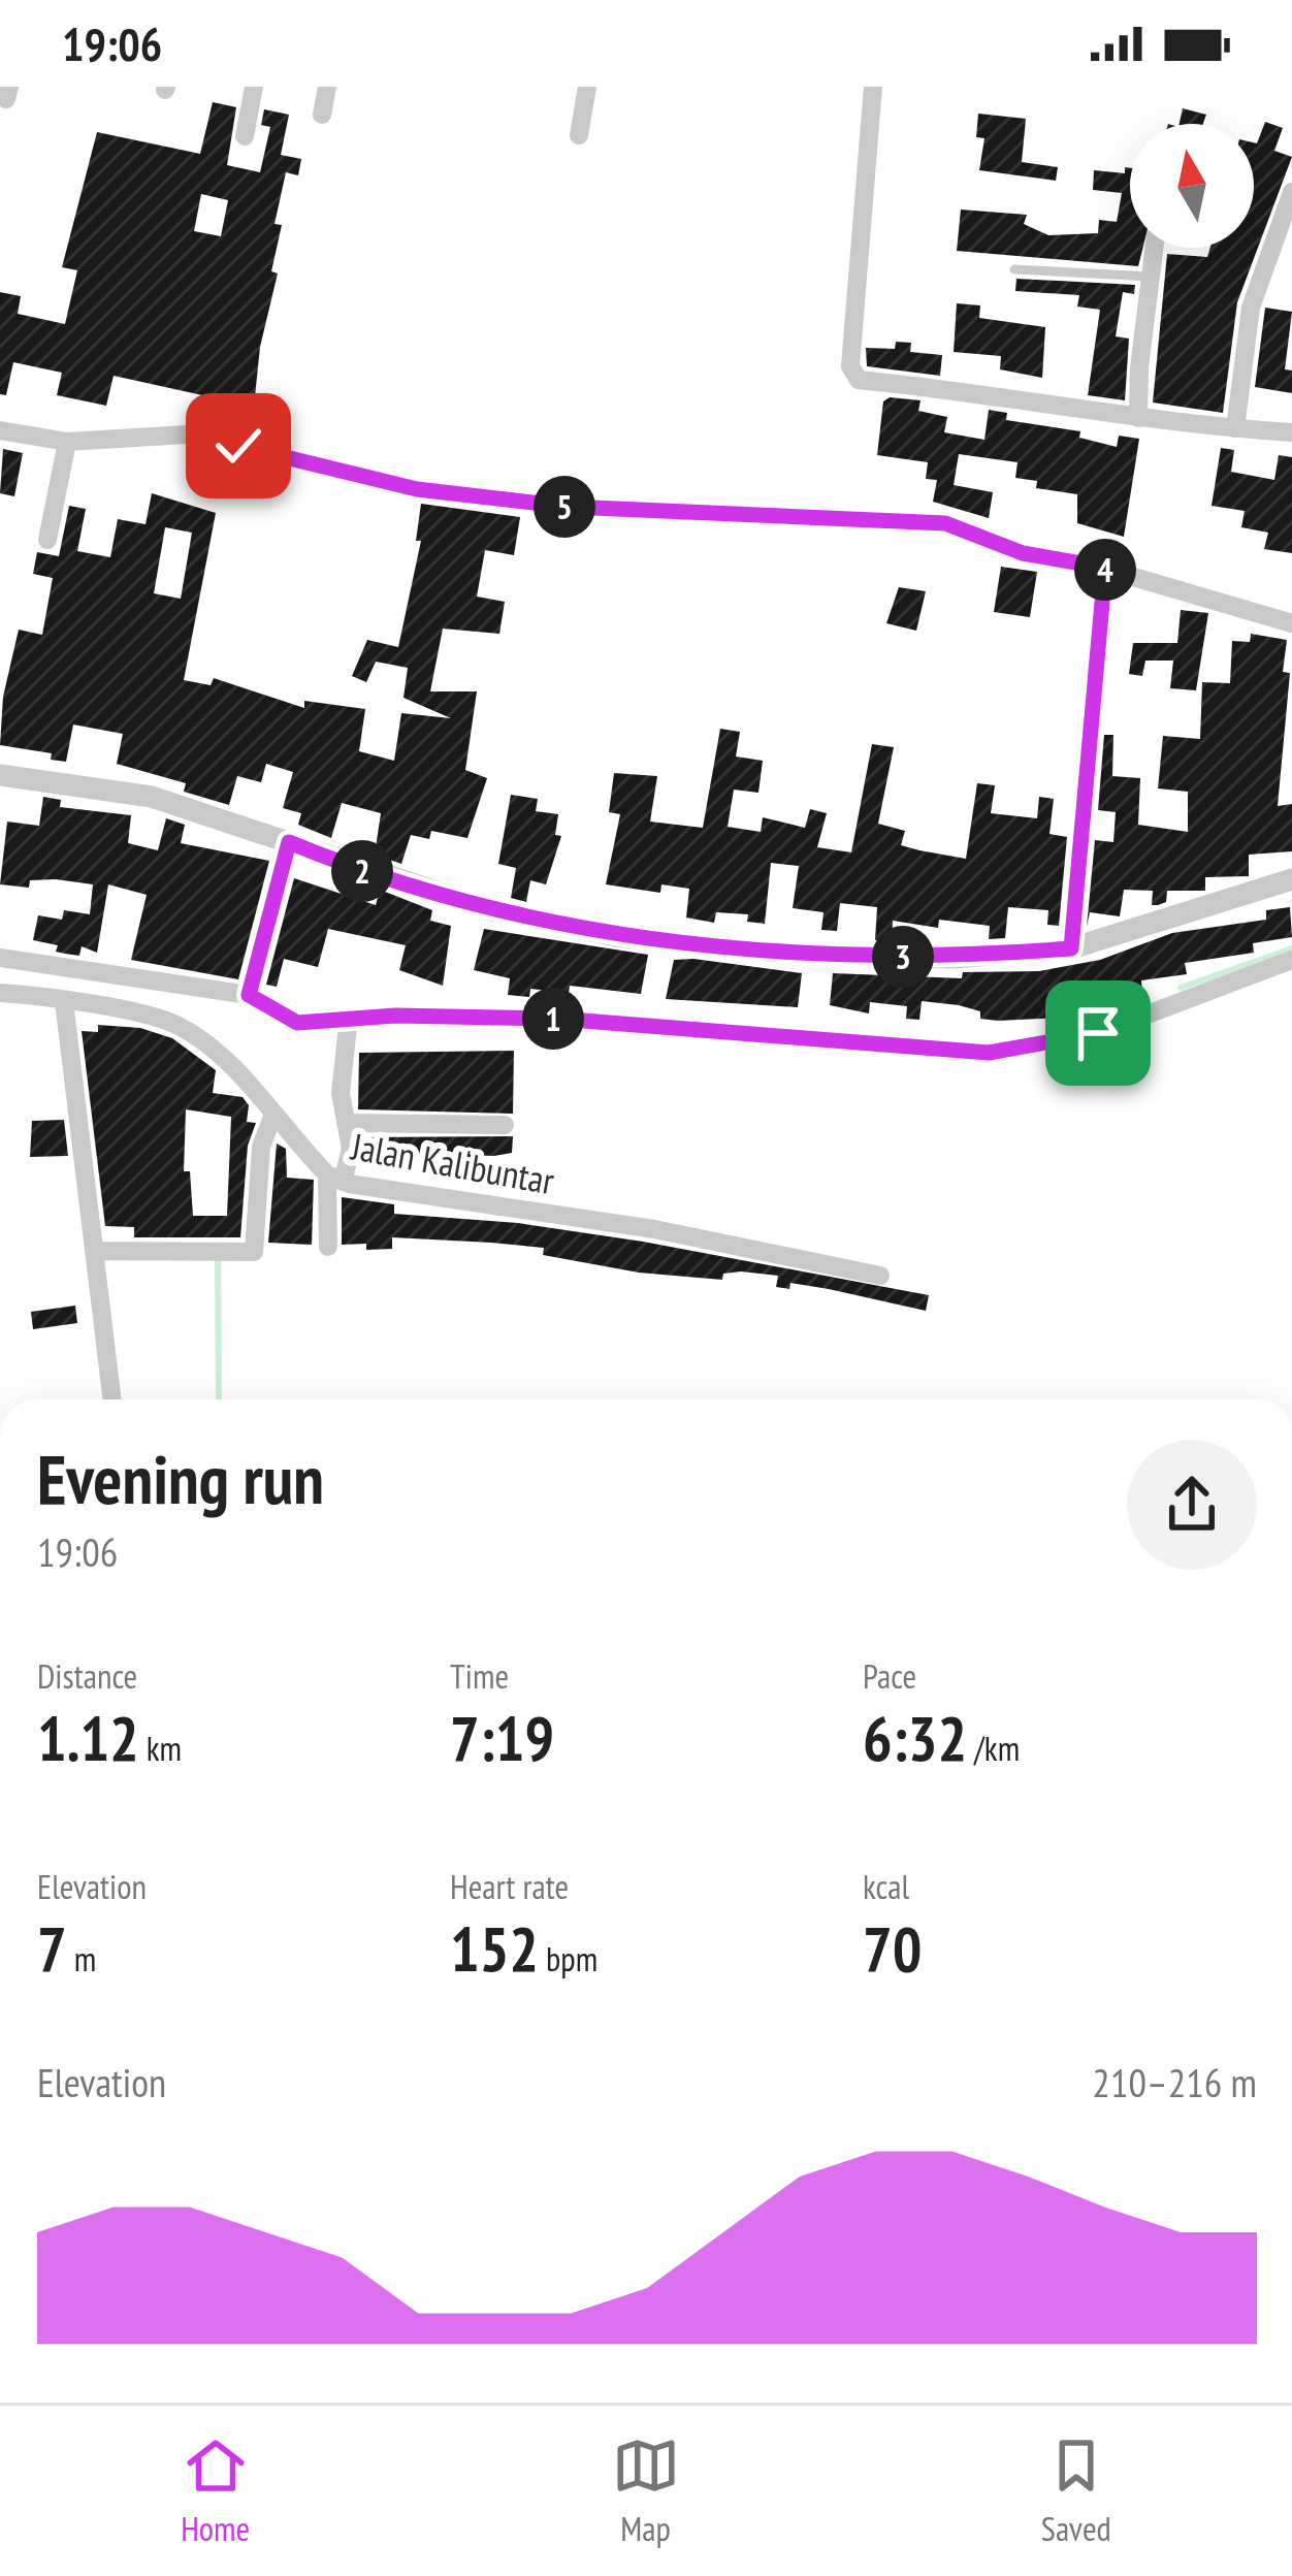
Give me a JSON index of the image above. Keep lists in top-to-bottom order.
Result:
{
  "streets": {
    "street": ["Jalan Kalibuntar"]
  },
  "north": "top",
  "page": {
    "status": "19:06",
    "pins": [
      "5",
      "4",
      "2",
      "3",
      "1"
    ],
    "heading": ["Evening run", "19:06"],
    "stats": [
      ["Distance", "1.12 km"],
      ["Time", "7:19"],
      ["Pace", "6:32 /km"],
      ["Elevation", "7 m"],
      ["Heart rate", "152 bpm"],
      ["kcal", "70"]
    ],
    "chart": ["Elevation", "210–216 m"],
    "tabs": ["Home", "Map", "Saved"]
  }
}
